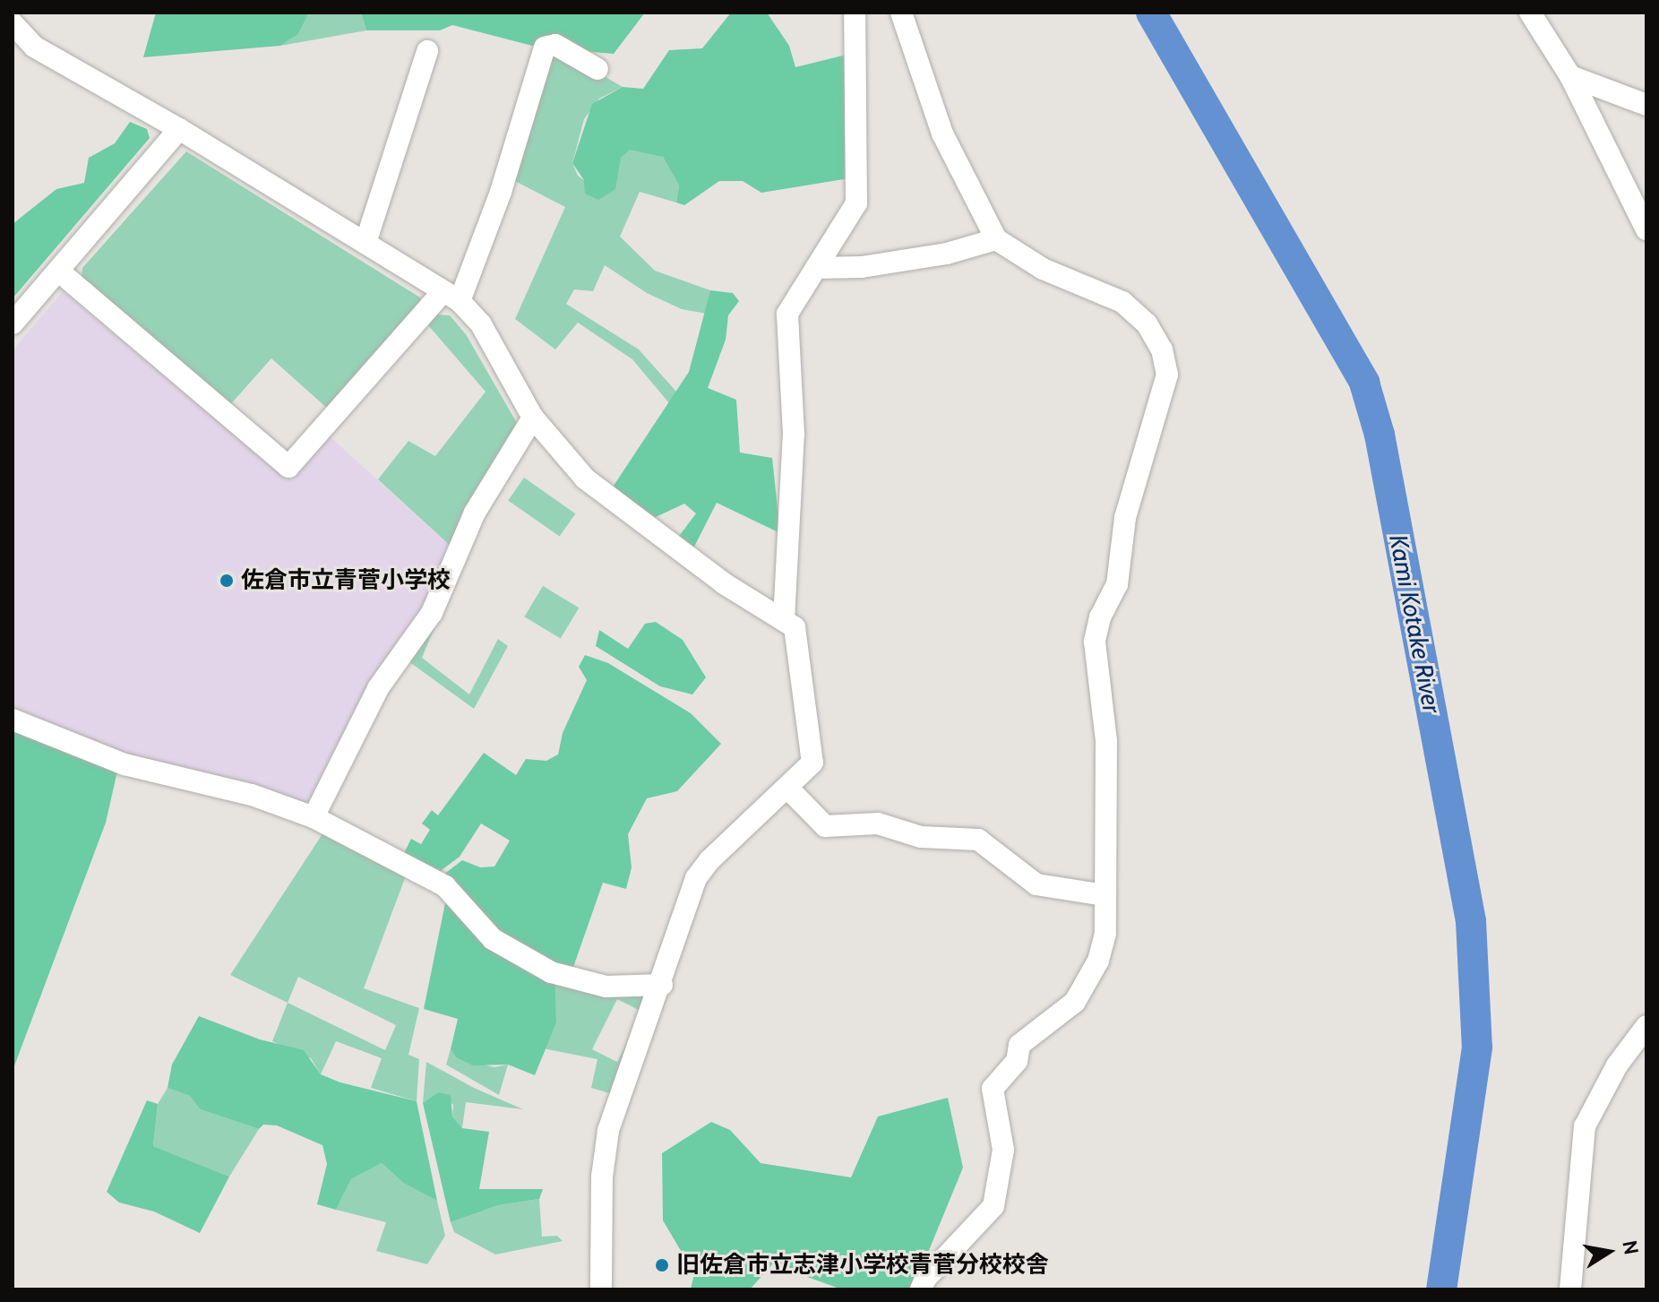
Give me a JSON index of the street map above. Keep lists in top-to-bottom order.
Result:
{
  "water": ["Kami Kotake River"],
  "places": ["佐倉市立青菅小学校", "旧佐倉市立志津小学校青菅分校校舎"],
  "north": "right"
}
